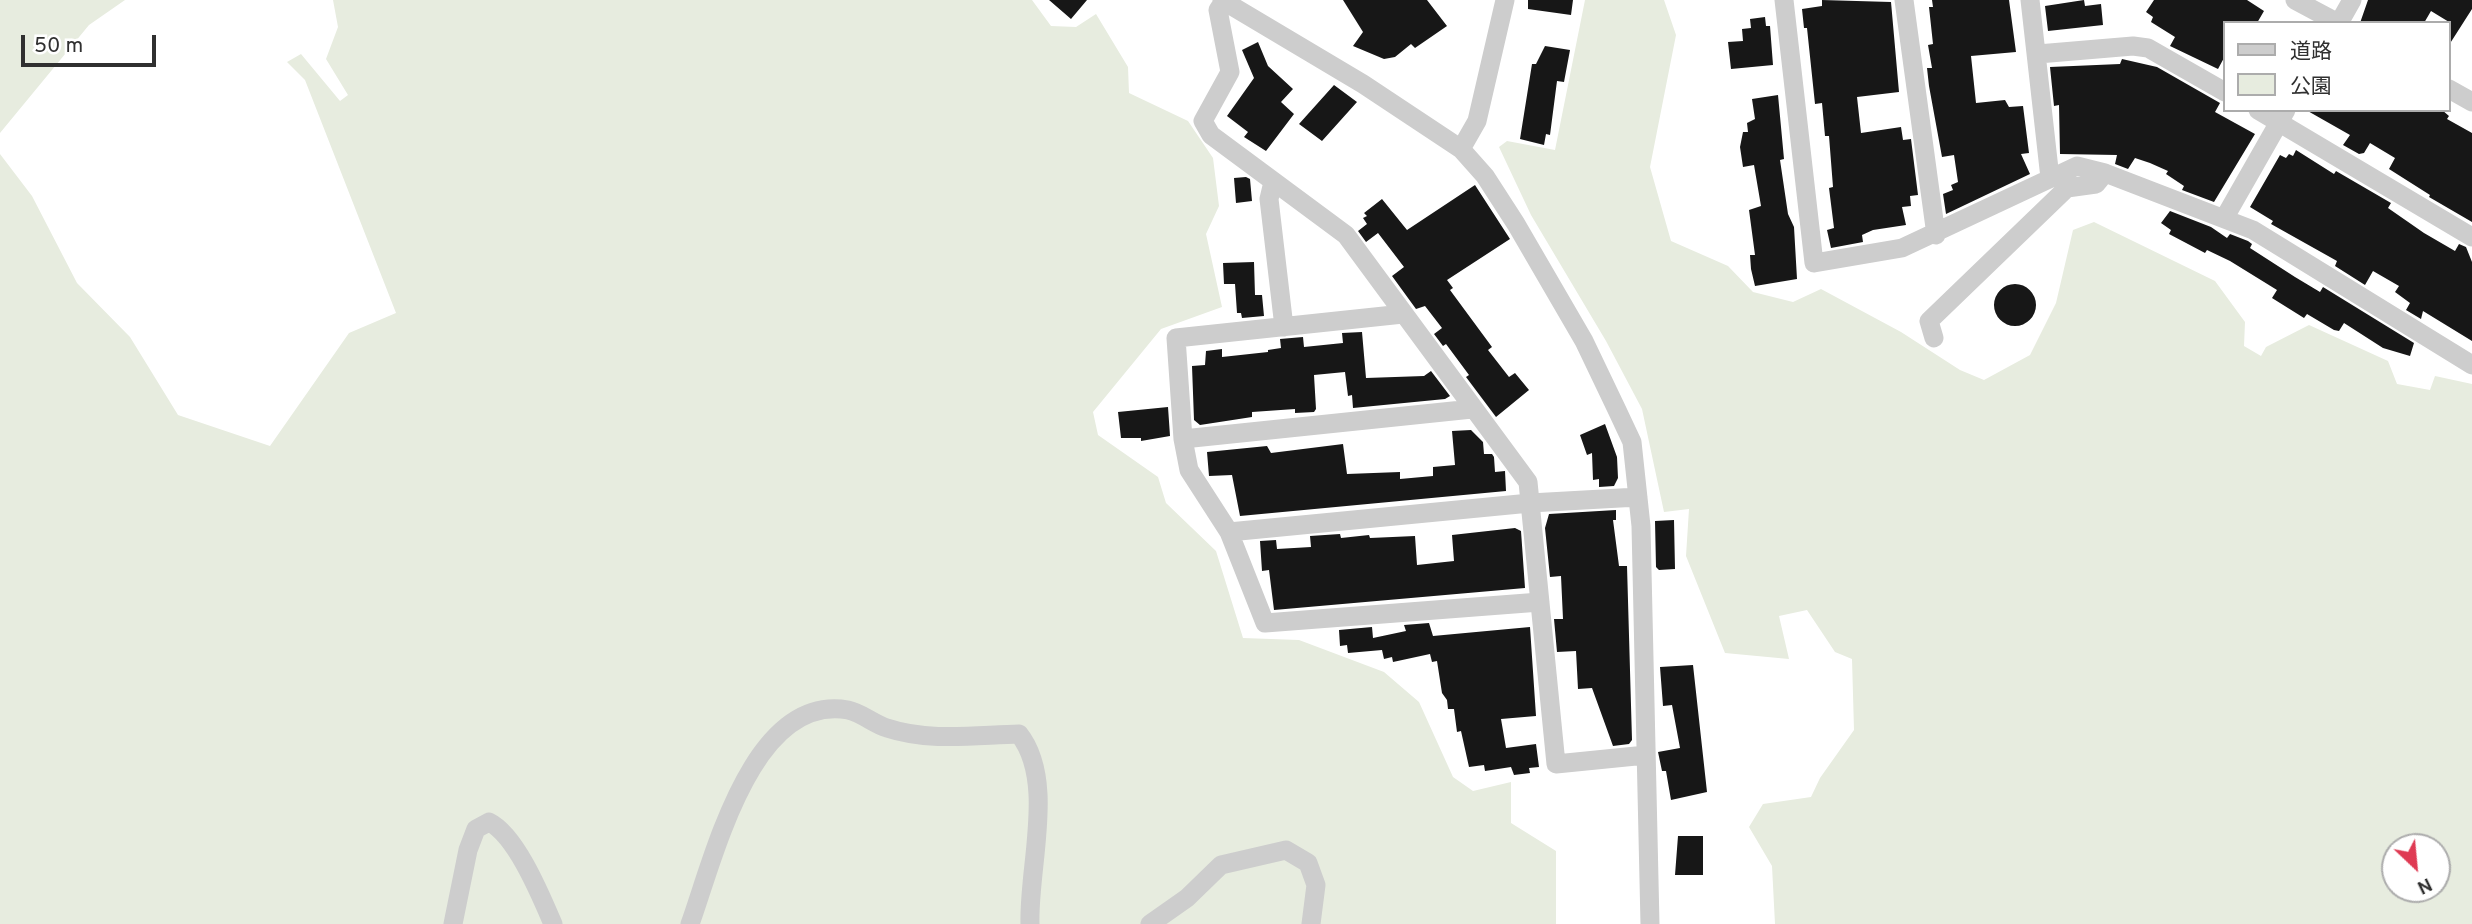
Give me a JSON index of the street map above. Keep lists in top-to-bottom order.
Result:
{
  "legend": ["道路", "公園"],
  "scale_bar": "50 m",
  "north": "bottom right"
}
